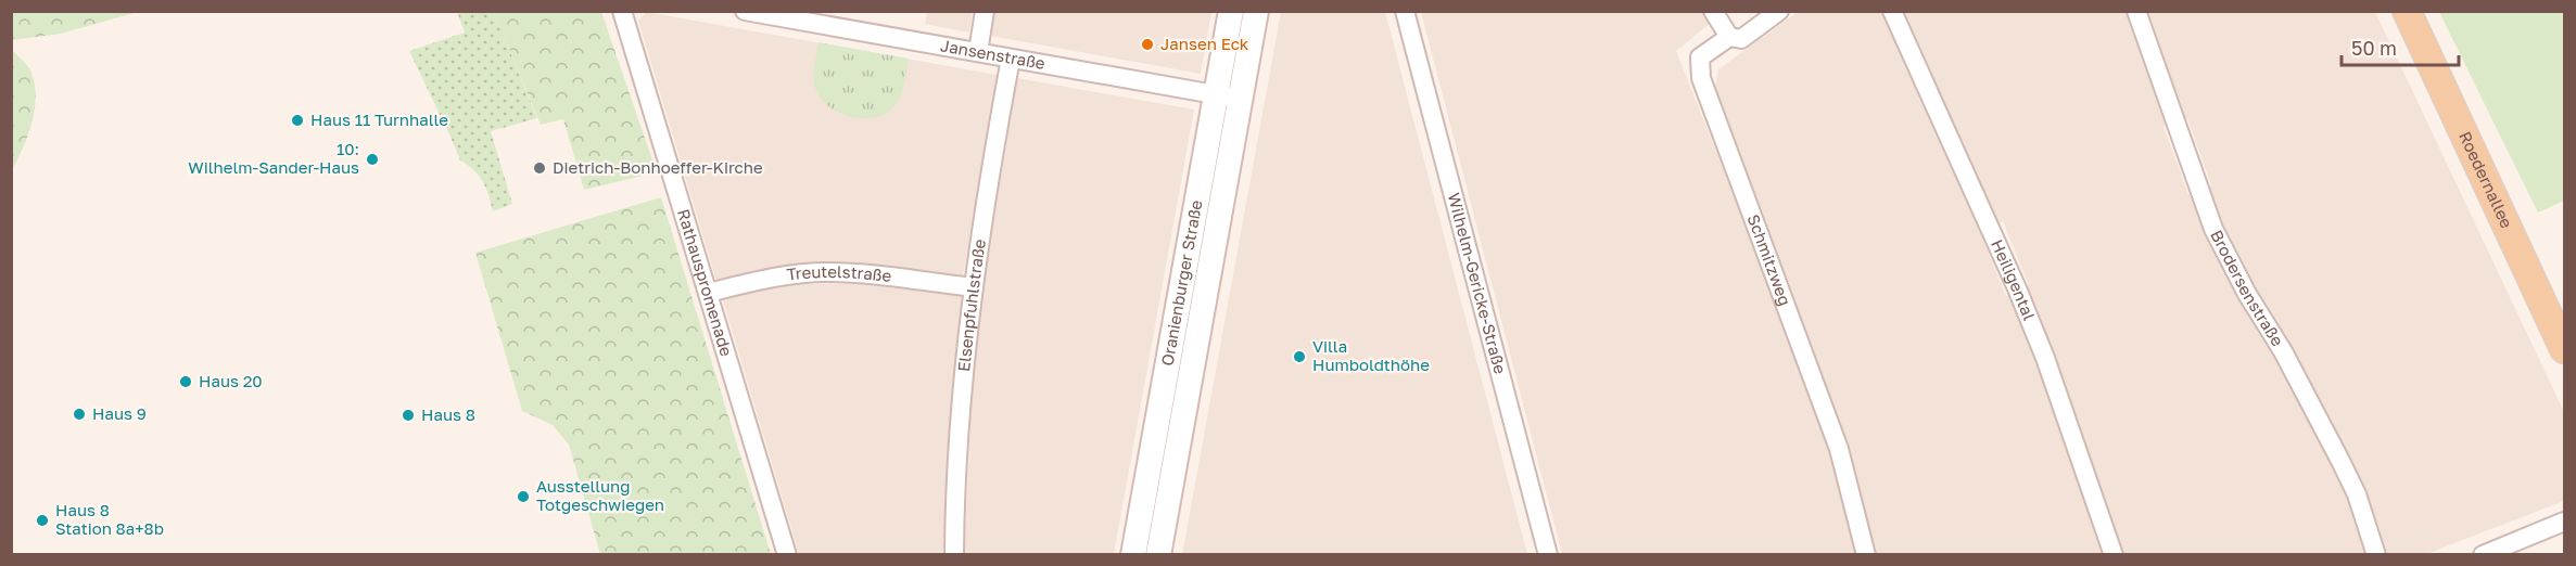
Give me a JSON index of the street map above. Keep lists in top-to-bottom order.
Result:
{
  "streets": {
    "main road": ["Roedernallee", "Oranienburger Straße"],
    "street": [
      "Jansenstraße",
      "Schmitzweg",
      "Treutelstraße",
      "Heiligental",
      "Rathauspromenade",
      "Wilhelm-Gericke-Straße",
      "Brodersenstraße",
      "Elsenpfuhlstraße"
    ]
  },
  "crossings": [
    ["Jansenstraße", "Oranienburger Straße"],
    ["Jansenstraße", "Elsenpfuhlstraße"],
    ["Treutelstraße", "Rathauspromenade"],
    ["Treutelstraße", "Elsenpfuhlstraße"]
  ],
  "places": [
    "Jansen Eck",
    "Haus 11 Turnhalle",
    "10: Wilhelm-Sander-Haus",
    "Dietrich-Bonhoeffer-Kirche",
    "Villa Humboldthöhe",
    "Haus 20",
    "Haus 9",
    "Haus 8",
    "Ausstellung Totgeschwiegen",
    "Haus 8 Station 8a+8b"
  ],
  "scale_bar": "50 m"
}
